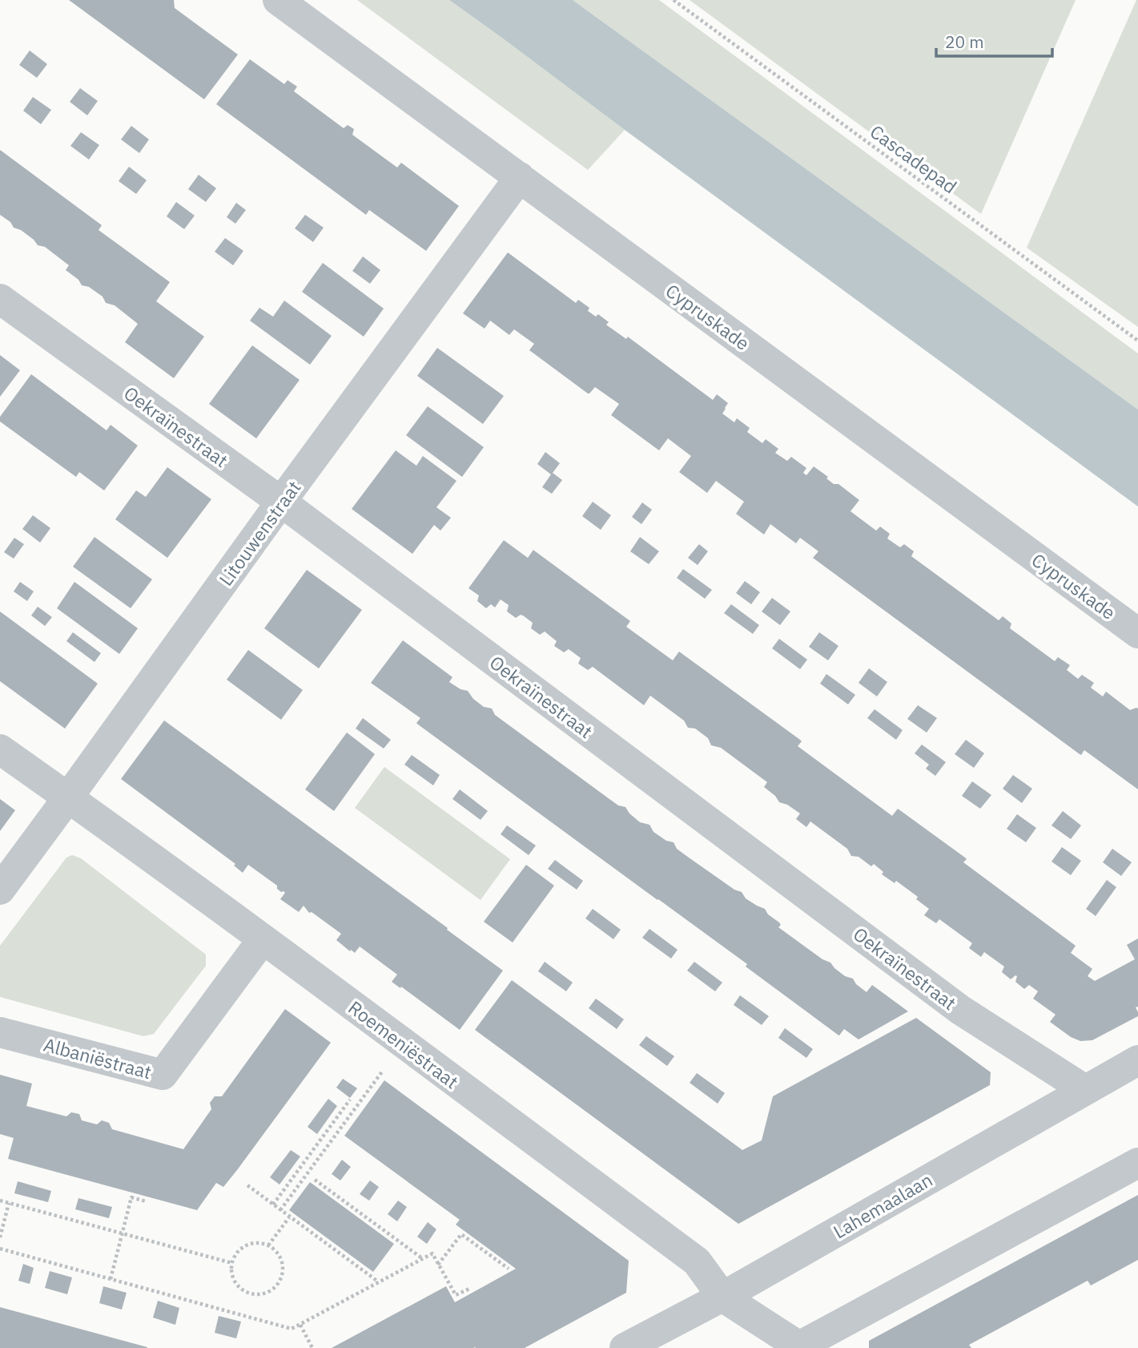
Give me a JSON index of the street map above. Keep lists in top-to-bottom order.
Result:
{
  "streets": {
    "street": [
      "Cypruskade",
      "Oekraïnestraat",
      "Litouwenstraat",
      "Roemeniëstraat",
      "Albaniëstraat",
      "Lahemaalaan"
    ],
    "path": ["Cascadepad"]
  },
  "crossings": [
    ["Cypruskade", "Litouwenstraat"],
    ["Oekraïnestraat", "Litouwenstraat"],
    ["Oekraïnestraat", "Lahemaalaan"],
    ["Litouwenstraat", "Roemeniëstraat"],
    ["Roemeniëstraat", "Albaniëstraat"],
    ["Roemeniëstraat", "Lahemaalaan"]
  ],
  "scale_bar": "20 m"
}
